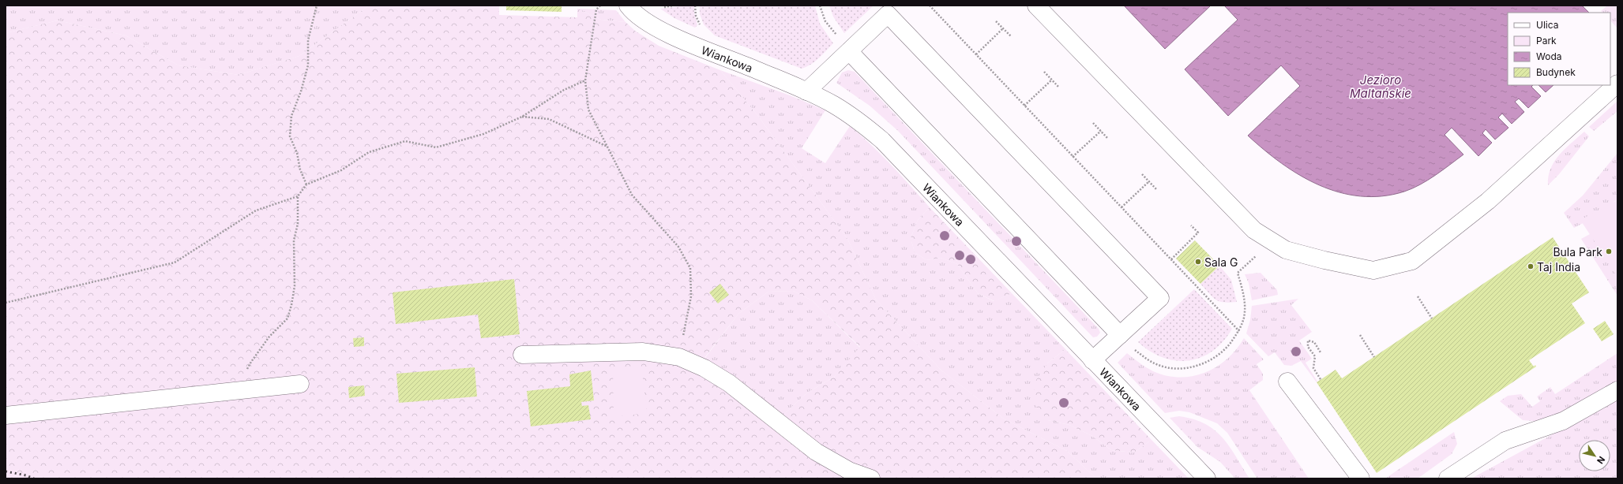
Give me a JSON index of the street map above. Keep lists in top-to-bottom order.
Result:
{
  "streets": {
    "lane": ["Wiankowa"]
  },
  "water": ["Jezioro Maltańskie"],
  "places": ["Bula Park", "Sala G", "Taj India"],
  "legend": [
    "Ulica",
    "Park",
    "Woda",
    "Budynek"
  ],
  "north": "bottom right"
}
